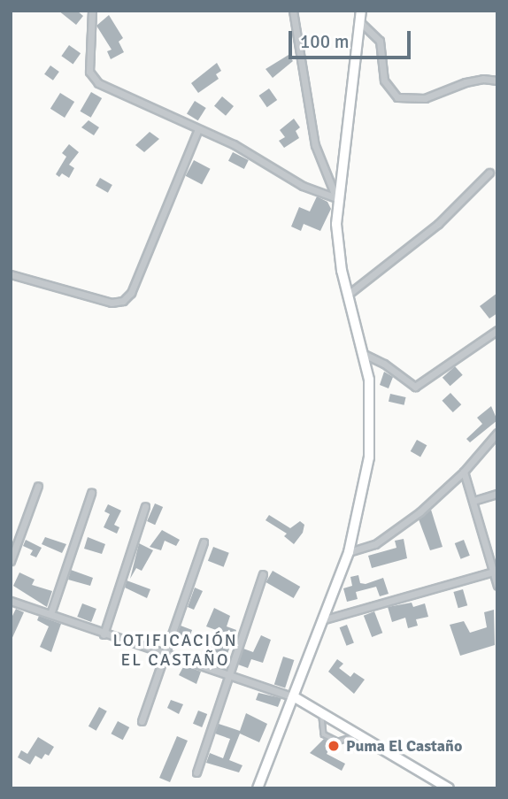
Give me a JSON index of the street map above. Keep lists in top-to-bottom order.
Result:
{
  "districts": ["LOTIFICACIÓN EL CASTAÑO"],
  "places": ["Puma El Castaño"],
  "scale_bar": "100 m"
}
